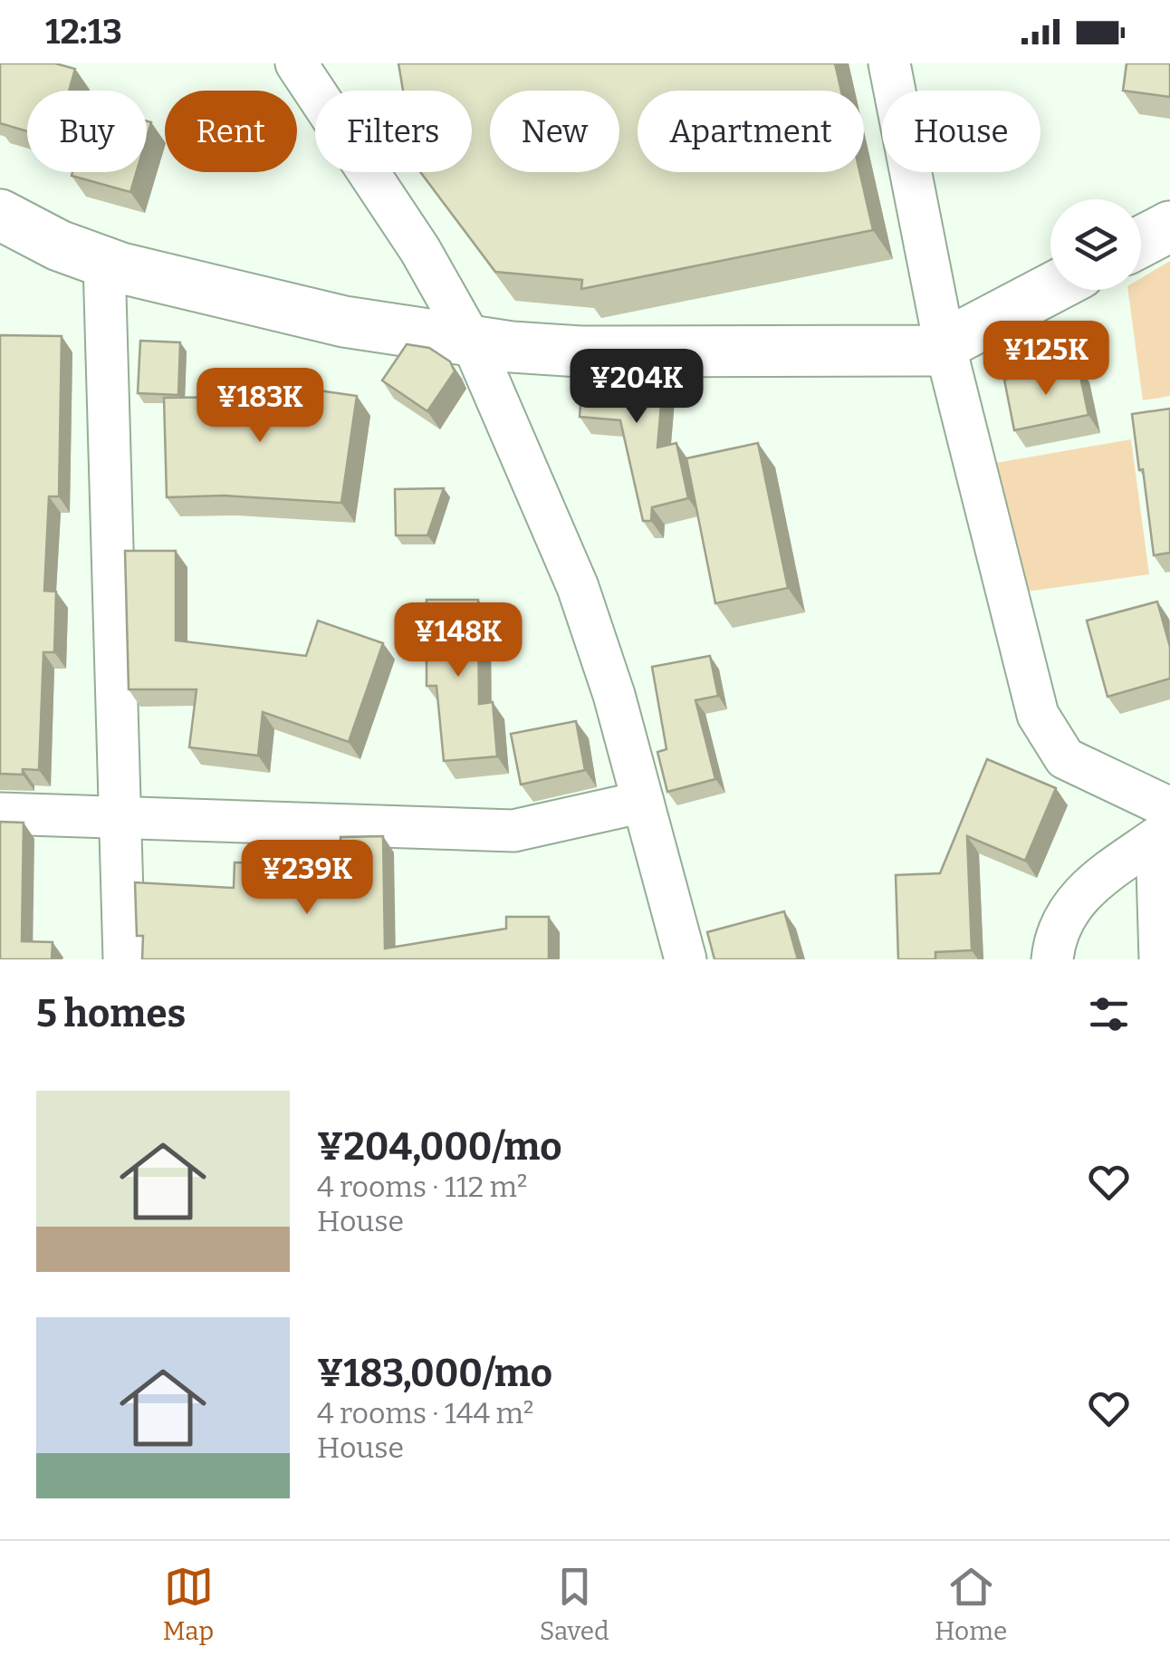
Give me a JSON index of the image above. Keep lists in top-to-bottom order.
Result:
{
  "page": {
    "status": "12:13",
    "chip": [
      "Buy",
      "Rent",
      "Filters",
      "New",
      "Apartment",
      "House"
    ],
    "price": [
      "¥125K",
      "¥204K",
      "¥183K",
      "¥148K",
      "¥239K"
    ],
    "heading": "5 homes",
    "list": [
      {
        "name": "¥204,000/mo",
        "note": "4 rooms · 112 m² · House"
      },
      {
        "name": "¥183,000/mo",
        "note": "4 rooms · 144 m² · House"
      }
    ],
    "tabs": ["Map", "Saved", "Home"]
  }
}
